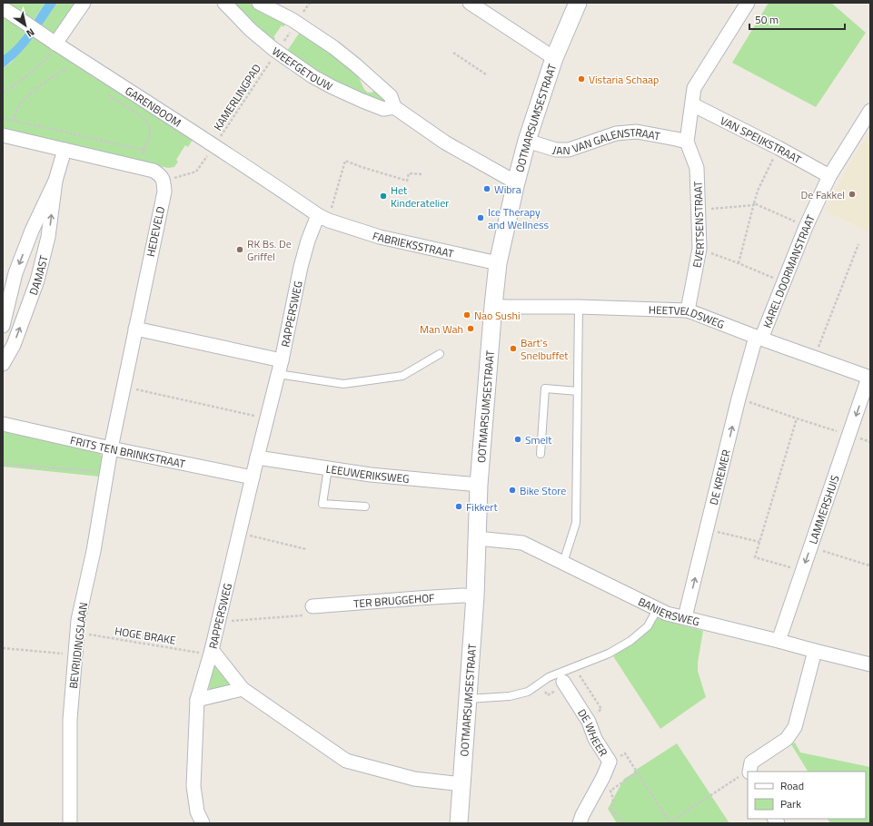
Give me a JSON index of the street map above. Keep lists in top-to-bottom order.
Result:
{
  "streets": {
    "street": [
      "WEEFGETOUW",
      "GARENBOOM",
      "OOTMARSUMSESTRAAT",
      "VAN SPEIJKSTRAAT",
      "JAN VAN GALENSTRAAT",
      "EVERTSENSTRAAT",
      "HEDEVELD",
      "FABRIEKSSTRAAT",
      "KAREL DOORMANSTRAAT",
      "DAMAST",
      "RAPPERSWEG",
      "HEETVELDSWEG",
      "FRITS TEN BRINKSTRAAT",
      "LEEUWERIKSWEG",
      "DE KREMER",
      "LAMMERSHUIS",
      "TER BRUGGEHOF",
      "BANIERSWEG",
      "BEVRIJDINGSLAAN",
      "DE WHEER"
    ],
    "path": ["KAMERLINGPAD", "HOGE BRAKE"]
  },
  "crossings": [
    ["WEEFGETOUW", "KAMERLINGPAD"],
    ["KAMERLINGPAD", "GARENBOOM"],
    ["KAMERLINGPAD", "HEDEVELD"],
    ["GARENBOOM", "FABRIEKSSTRAAT"],
    ["OOTMARSUMSESTRAAT", "JAN VAN GALENSTRAAT"],
    ["OOTMARSUMSESTRAAT", "FABRIEKSSTRAAT"],
    ["OOTMARSUMSESTRAAT", "RAPPERSWEG"],
    ["OOTMARSUMSESTRAAT", "HEETVELDSWEG"],
    ["OOTMARSUMSESTRAAT", "LEEUWERIKSWEG"],
    ["OOTMARSUMSESTRAAT", "TER BRUGGEHOF"],
    ["OOTMARSUMSESTRAAT", "BANIERSWEG"],
    ["VAN SPEIJKSTRAAT", "EVERTSENSTRAAT"],
    ["VAN SPEIJKSTRAAT", "KAREL DOORMANSTRAAT"],
    ["JAN VAN GALENSTRAAT", "EVERTSENSTRAAT"],
    ["EVERTSENSTRAAT", "HEETVELDSWEG"],
    ["HEDEVELD", "RAPPERSWEG"],
    ["HEDEVELD", "FRITS TEN BRINKSTRAAT"],
    ["HEDEVELD", "BEVRIJDINGSLAAN"],
    ["FABRIEKSSTRAAT", "RAPPERSWEG"],
    ["KAREL DOORMANSTRAAT", "HEETVELDSWEG"],
    ["KAREL DOORMANSTRAAT", "DE KREMER"],
    ["RAPPERSWEG", "FRITS TEN BRINKSTRAAT"],
    ["RAPPERSWEG", "LEEUWERIKSWEG"],
    ["RAPPERSWEG", "HOGE BRAKE"],
    ["HEETVELDSWEG", "DE KREMER"],
    ["HEETVELDSWEG", "LAMMERSHUIS"],
    ["FRITS TEN BRINKSTRAAT", "BEVRIJDINGSLAAN"],
    ["DE KREMER", "BANIERSWEG"],
    ["LAMMERSHUIS", "BANIERSWEG"],
    ["HOGE BRAKE", "BEVRIJDINGSLAAN"]
  ],
  "one_way": ["DE KREMER"],
  "places": [
    "Vistaria Schaap",
    "Wibra",
    "De Fakkel",
    "Het Kinderatelier",
    "Ice Therapy and Wellness",
    "RK Bs. De Griffel",
    "Nao Sushi",
    "Man Wah",
    "Bart's Snelbuffet",
    "Smelt",
    "Bike Store",
    "Fikkert"
  ],
  "legend": ["Road", "Park"],
  "scale_bar": "50 m",
  "north": "bottom right"
}
